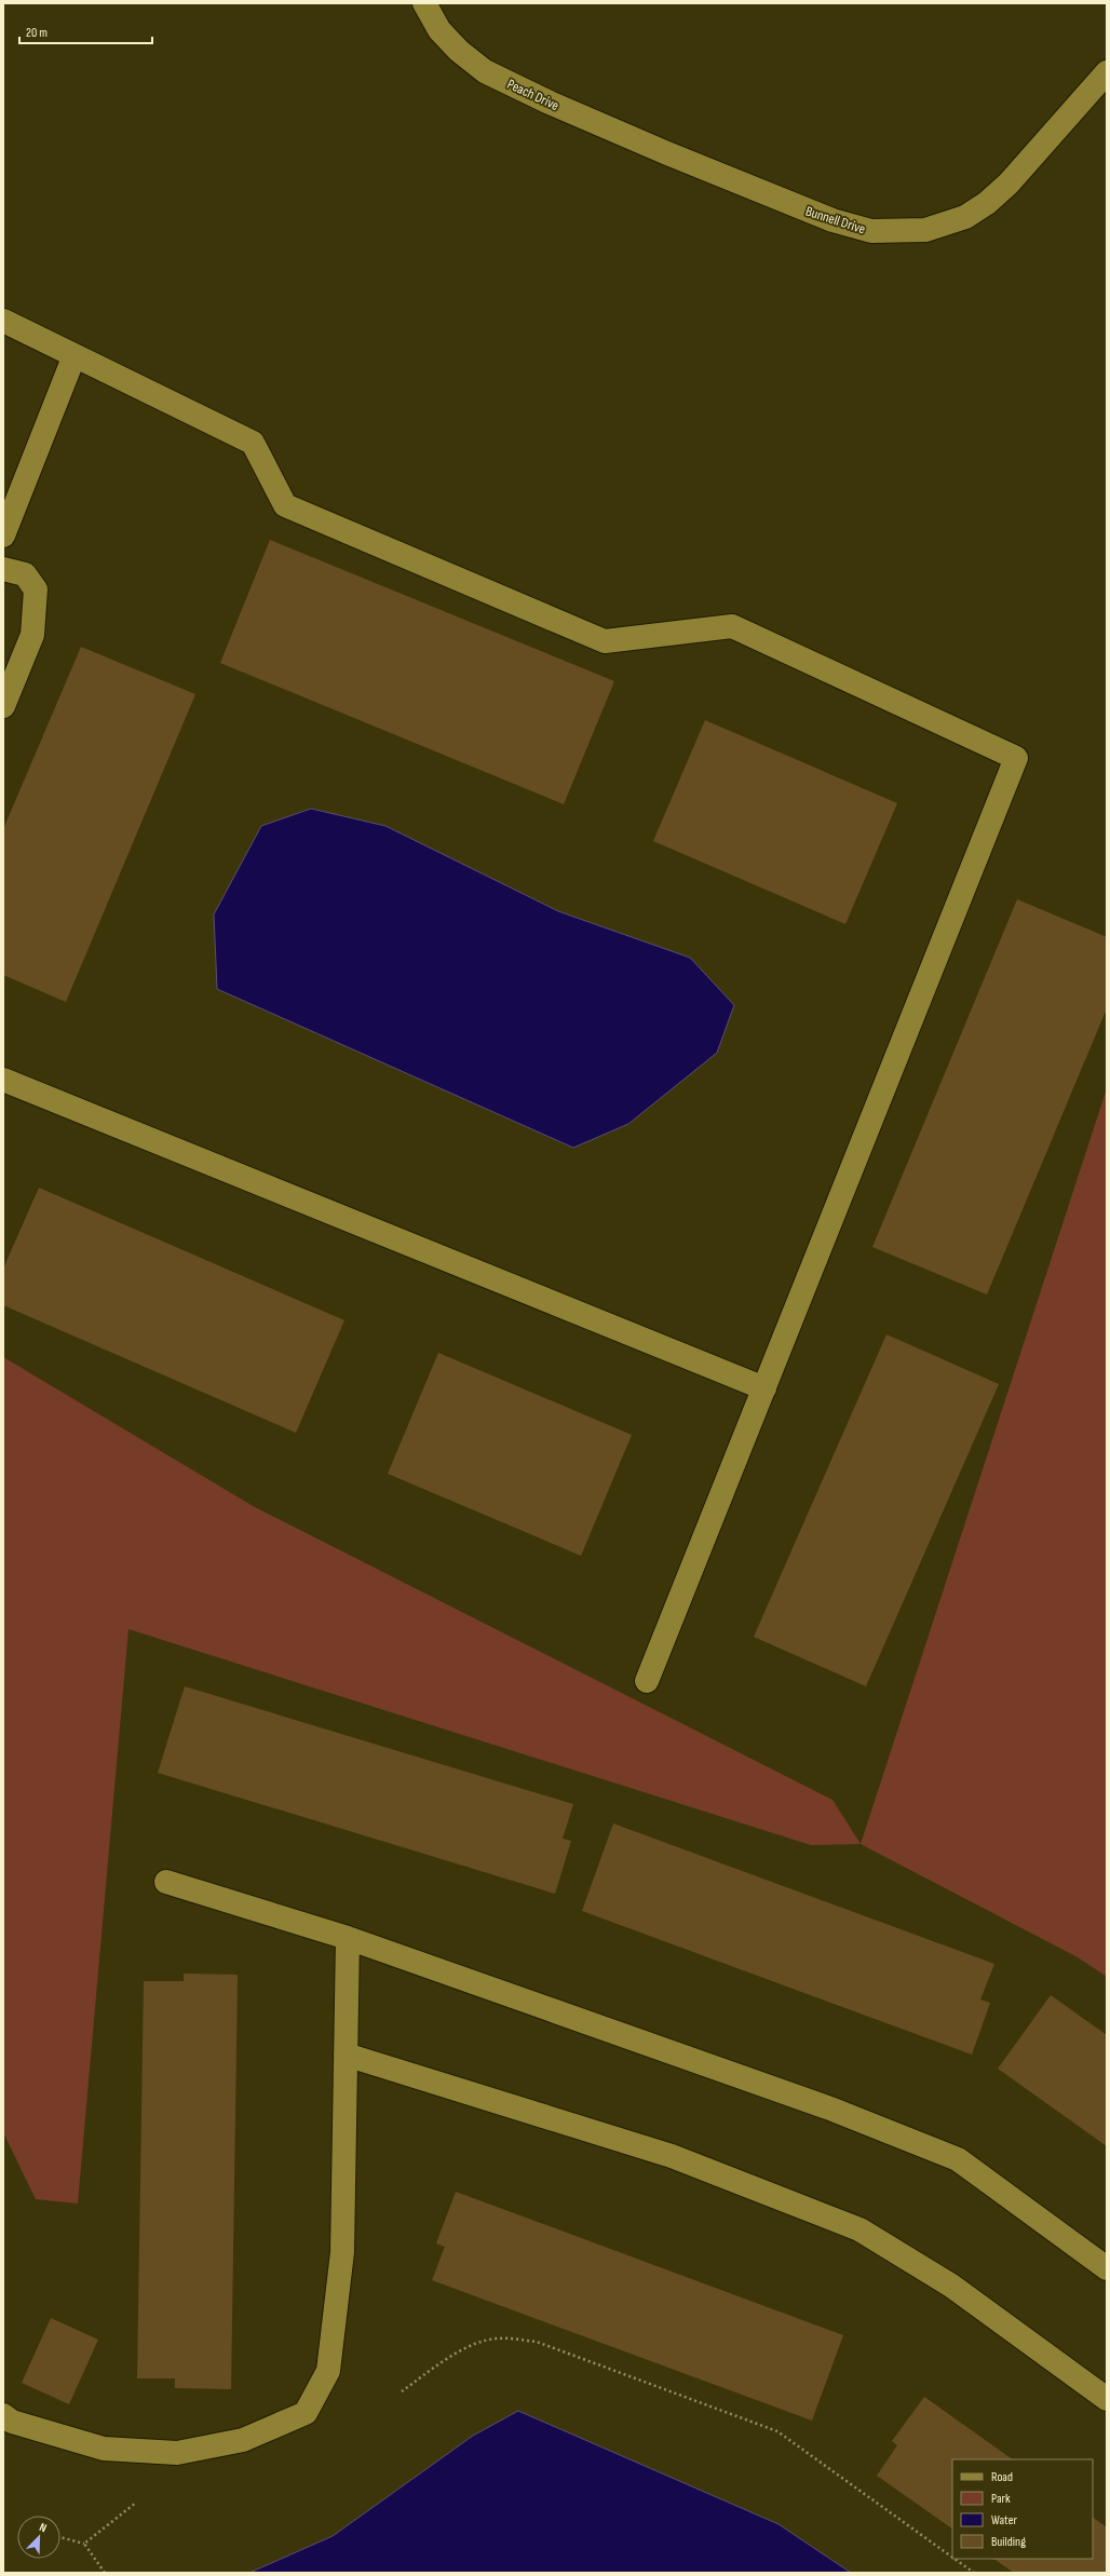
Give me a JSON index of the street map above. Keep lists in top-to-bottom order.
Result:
{
  "streets": {
    "street": ["Peach Drive", "Bunnell Drive"]
  },
  "crossings": [
    ["Peach Drive", "Bunnell Drive"]
  ],
  "legend": [
    "Road",
    "Park",
    "Water",
    "Building"
  ],
  "scale_bar": "20 m",
  "north": "top right"
}
